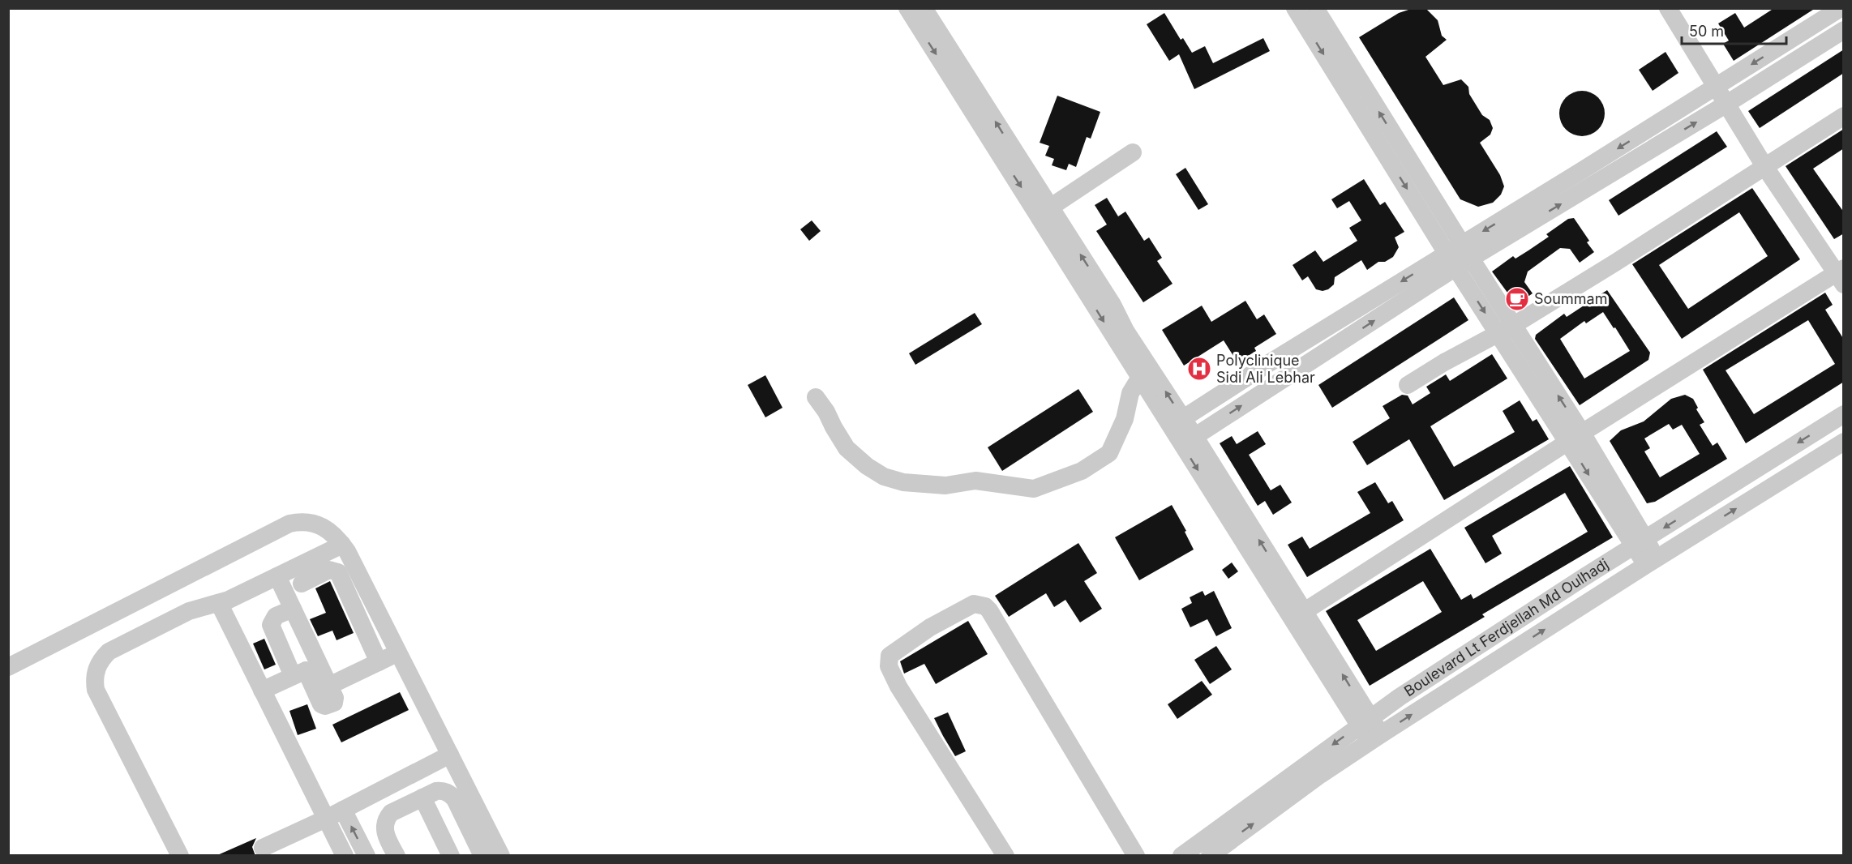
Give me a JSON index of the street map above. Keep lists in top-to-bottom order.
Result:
{
  "streets": {
    "street": ["Boulevard Lt Ferdjellah Md Oulhadj"]
  },
  "places": {
    "cafe": ["Soummam"],
    "hospital": ["Polyclinique Sidi Ali Lebhar"]
  },
  "scale_bar": "50 m"
}
